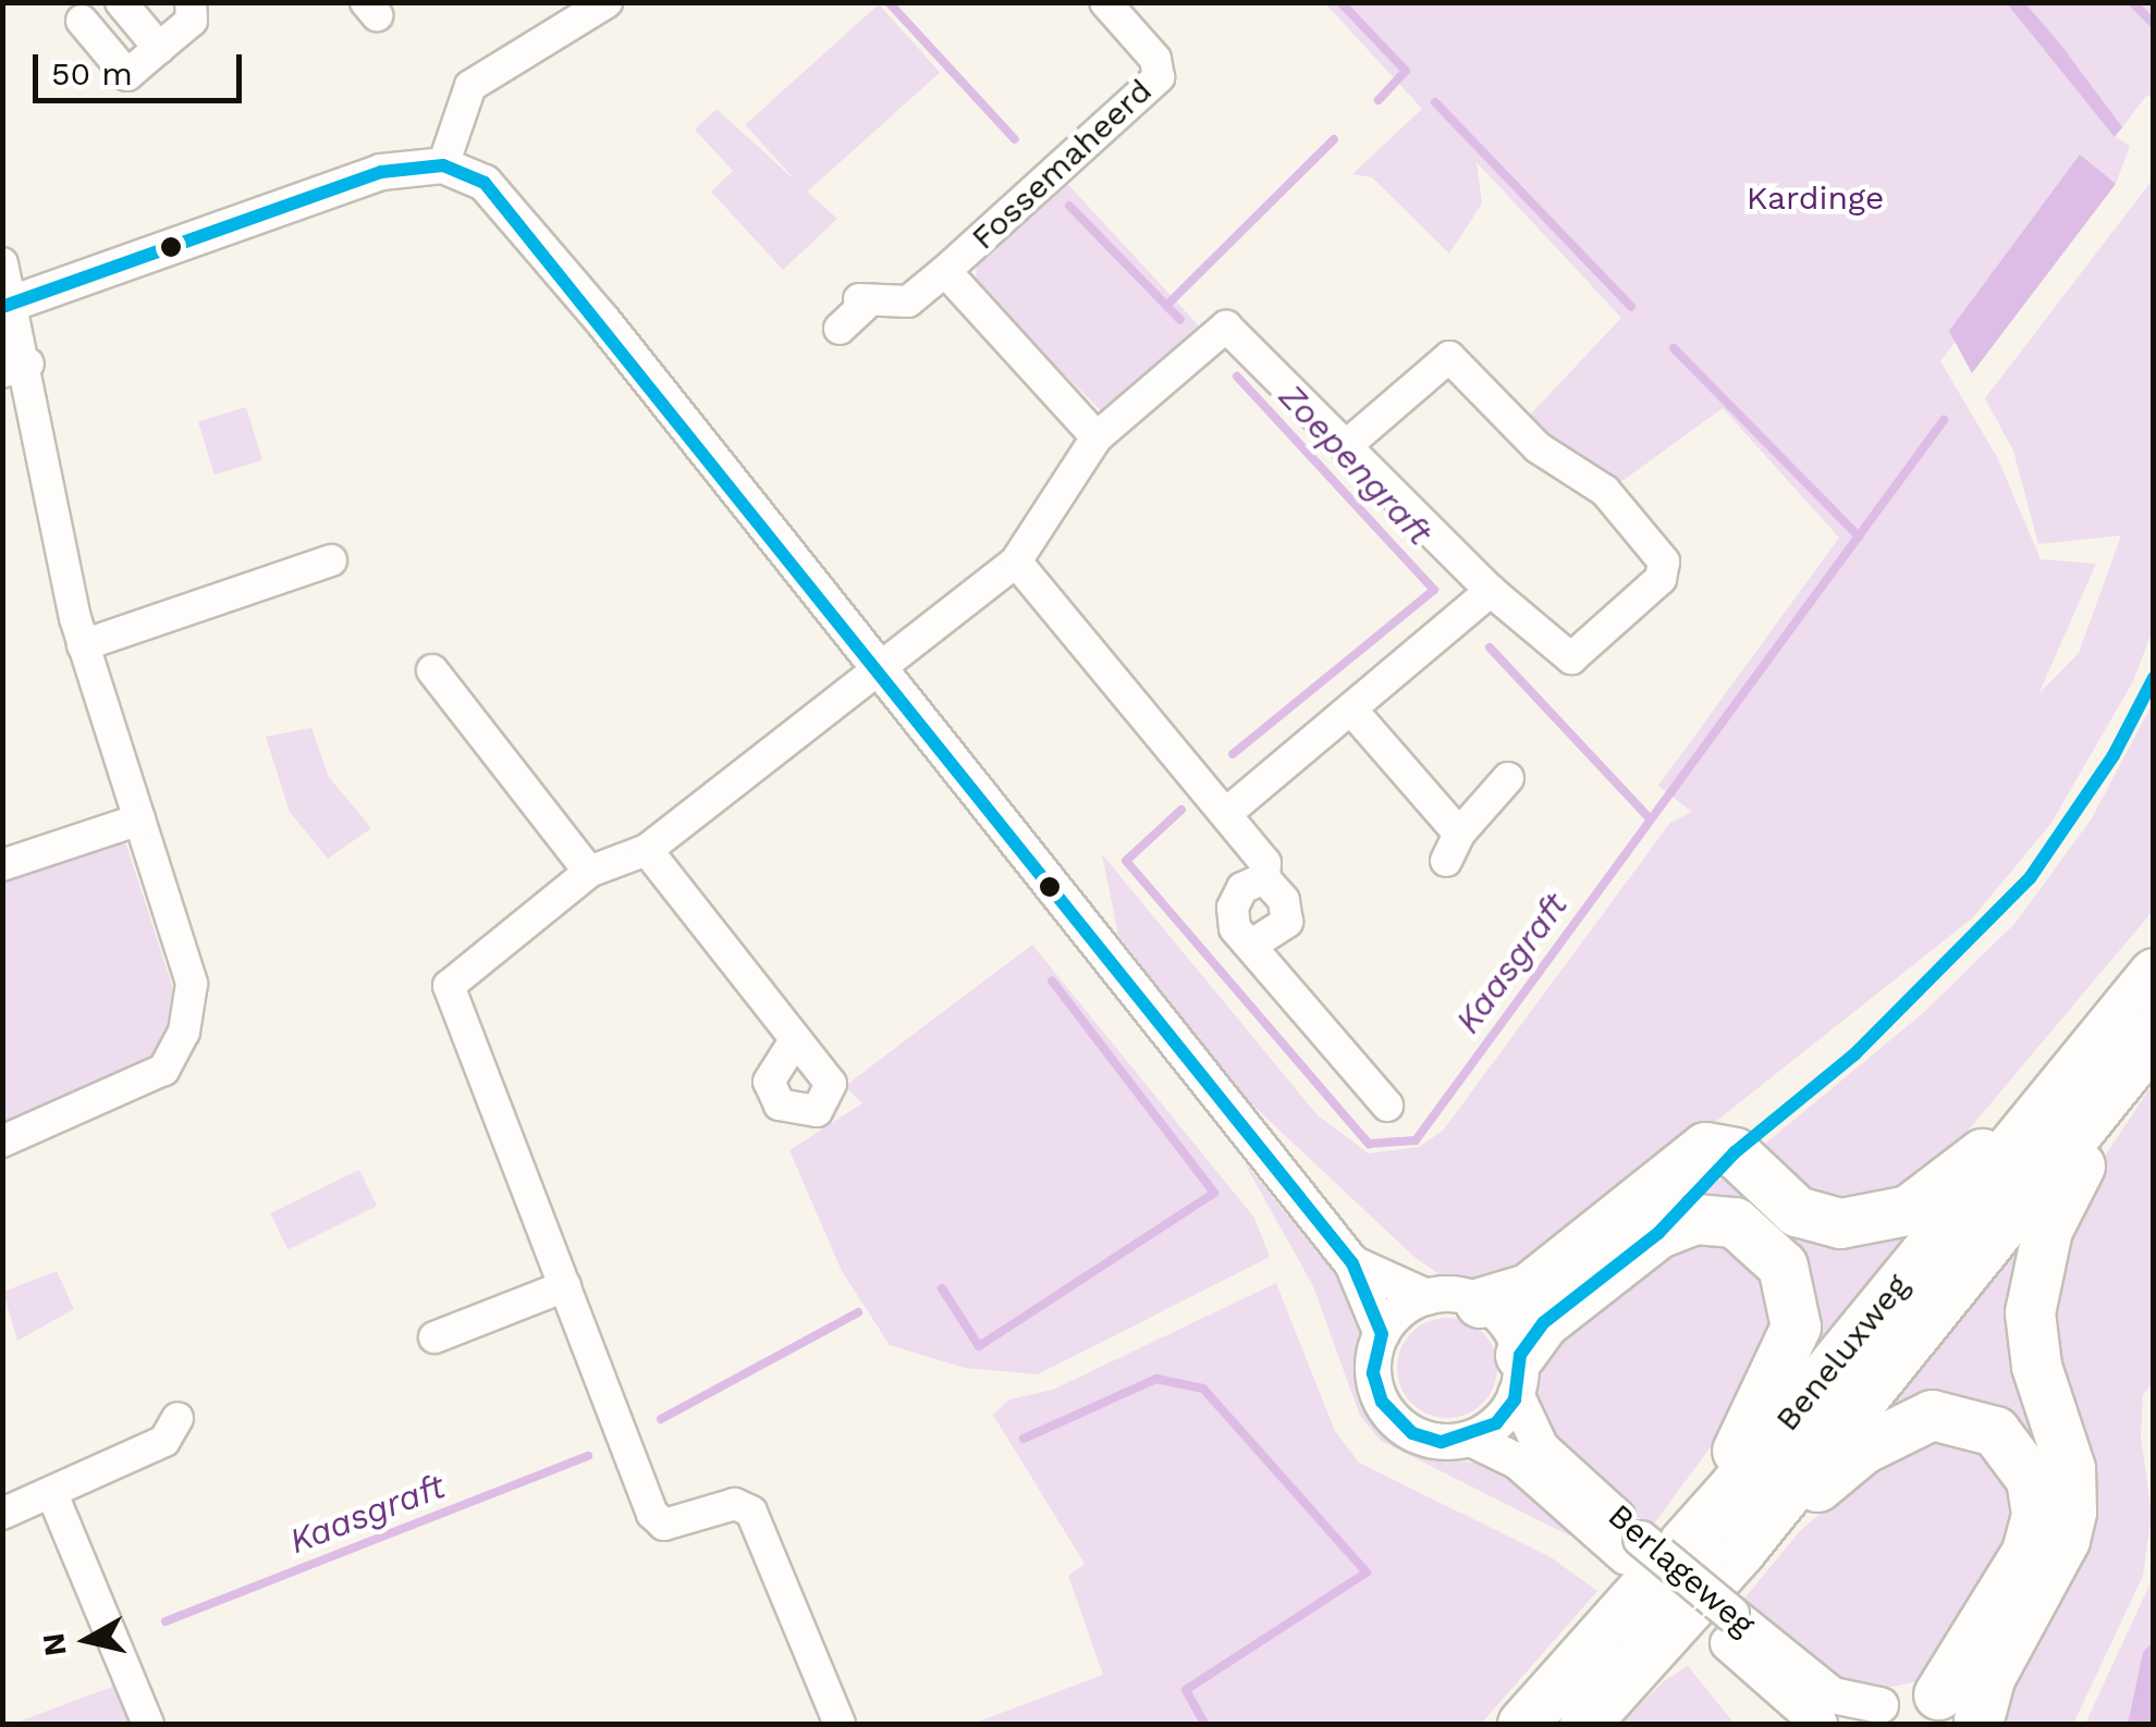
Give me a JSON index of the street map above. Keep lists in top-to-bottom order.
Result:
{
  "streets": {
    "highway": ["Beneluxweg"],
    "street": ["Fossemaheerd", "Berlageweg"]
  },
  "water": ["Zoepengraft", "Kaasgraft"],
  "parks": ["Kardinge"],
  "scale_bar": "50 m",
  "north": "left"
}
